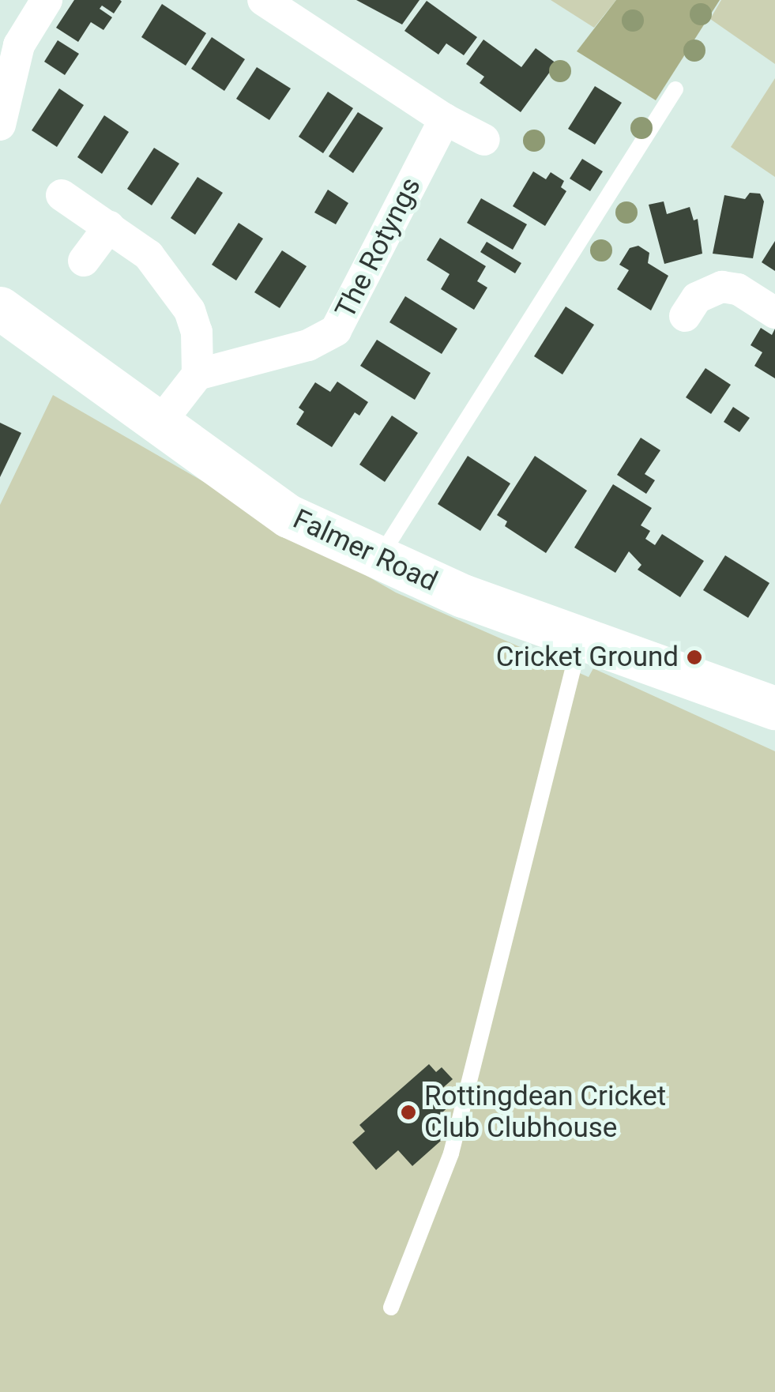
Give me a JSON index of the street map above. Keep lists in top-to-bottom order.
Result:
{
  "streets": {
    "main road": ["Falmer Road"],
    "street": ["The Rotyngs"]
  },
  "places": ["Cricket Ground", "Rottingdean Cricket Club Clubhouse"]
}
